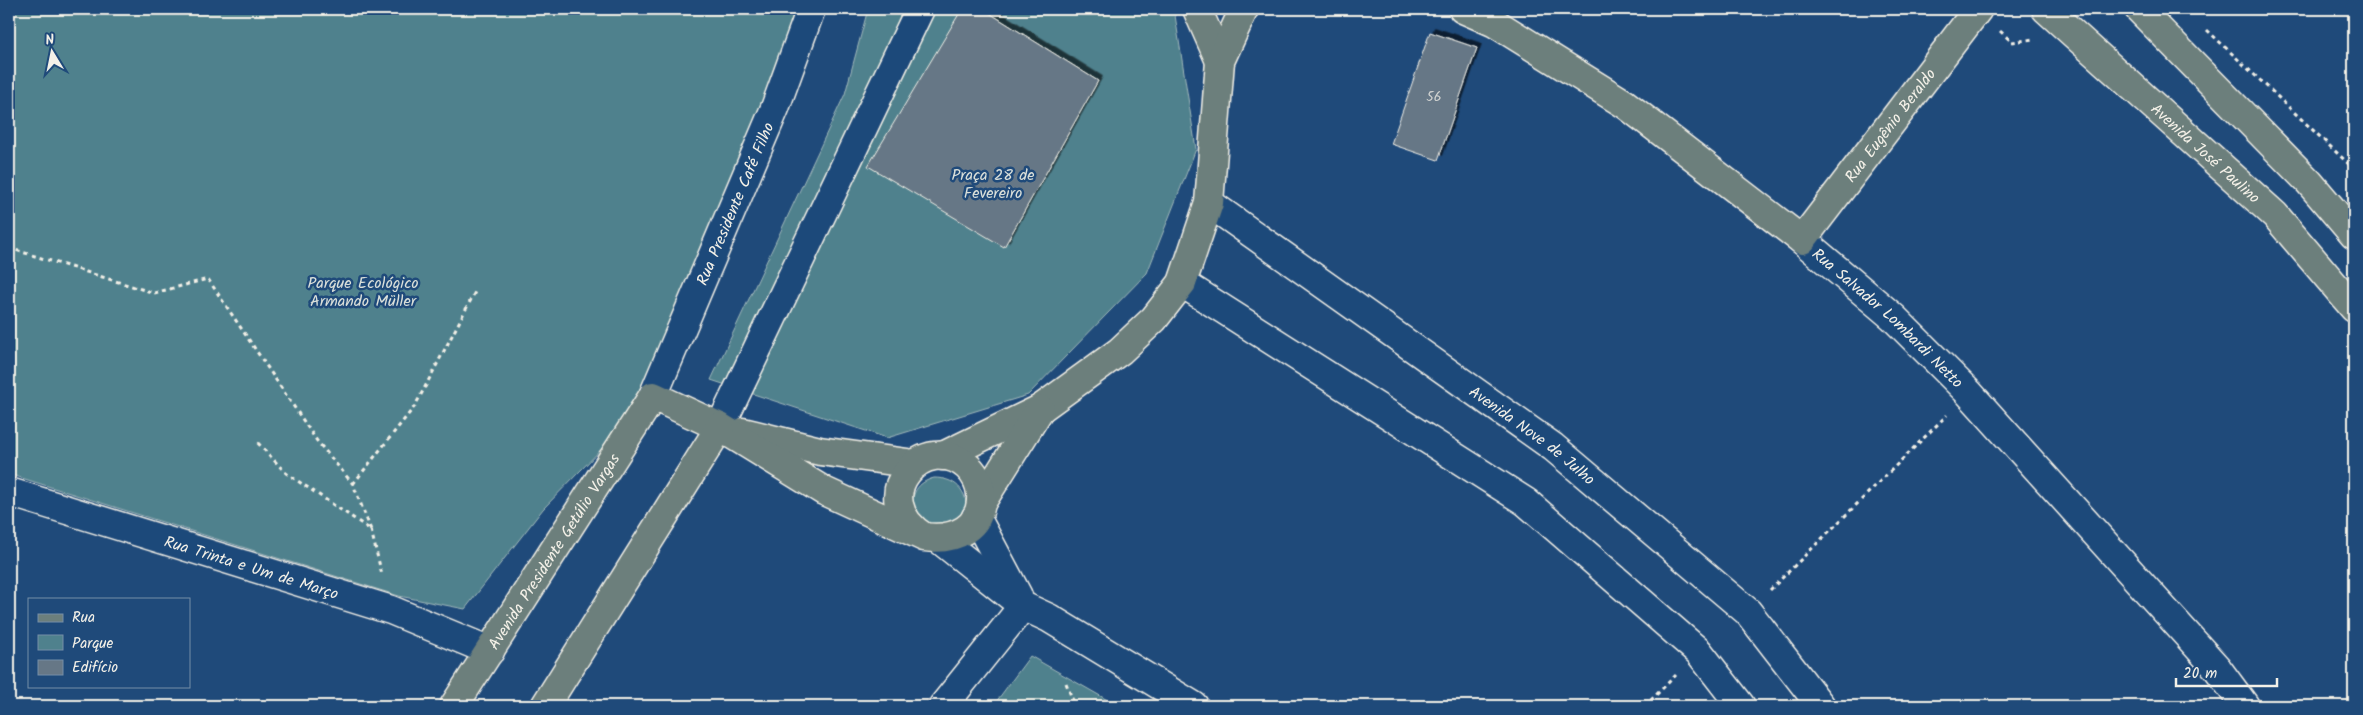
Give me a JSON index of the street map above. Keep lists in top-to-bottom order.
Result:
{
  "streets": {
    "main road": [
      "Rua Eugênio Beraldo",
      "Avenida José Paulino",
      "Rua Salvador Lombardi Netto",
      "Avenida Presidente Getúlio Vargas"
    ],
    "street": ["Rua Presidente Café Filho", "Avenida Nove de Julho", "Rua Trinta e Um de Março"]
  },
  "crossings": [
    ["Rua Eugênio Beraldo", "Rua Salvador Lombardi Netto"],
    ["Rua Presidente Café Filho", "Avenida Presidente Getúlio Vargas"],
    ["Avenida Presidente Getúlio Vargas", "Rua Trinta e Um de Março"]
  ],
  "parks": ["Praça 28 de Fevereiro", "Parque Ecológico Armando Müller"],
  "house_numbers": ["56"],
  "legend": ["Rua", "Parque", "Edifício"],
  "scale_bar": "20 m",
  "north": "top"
}
